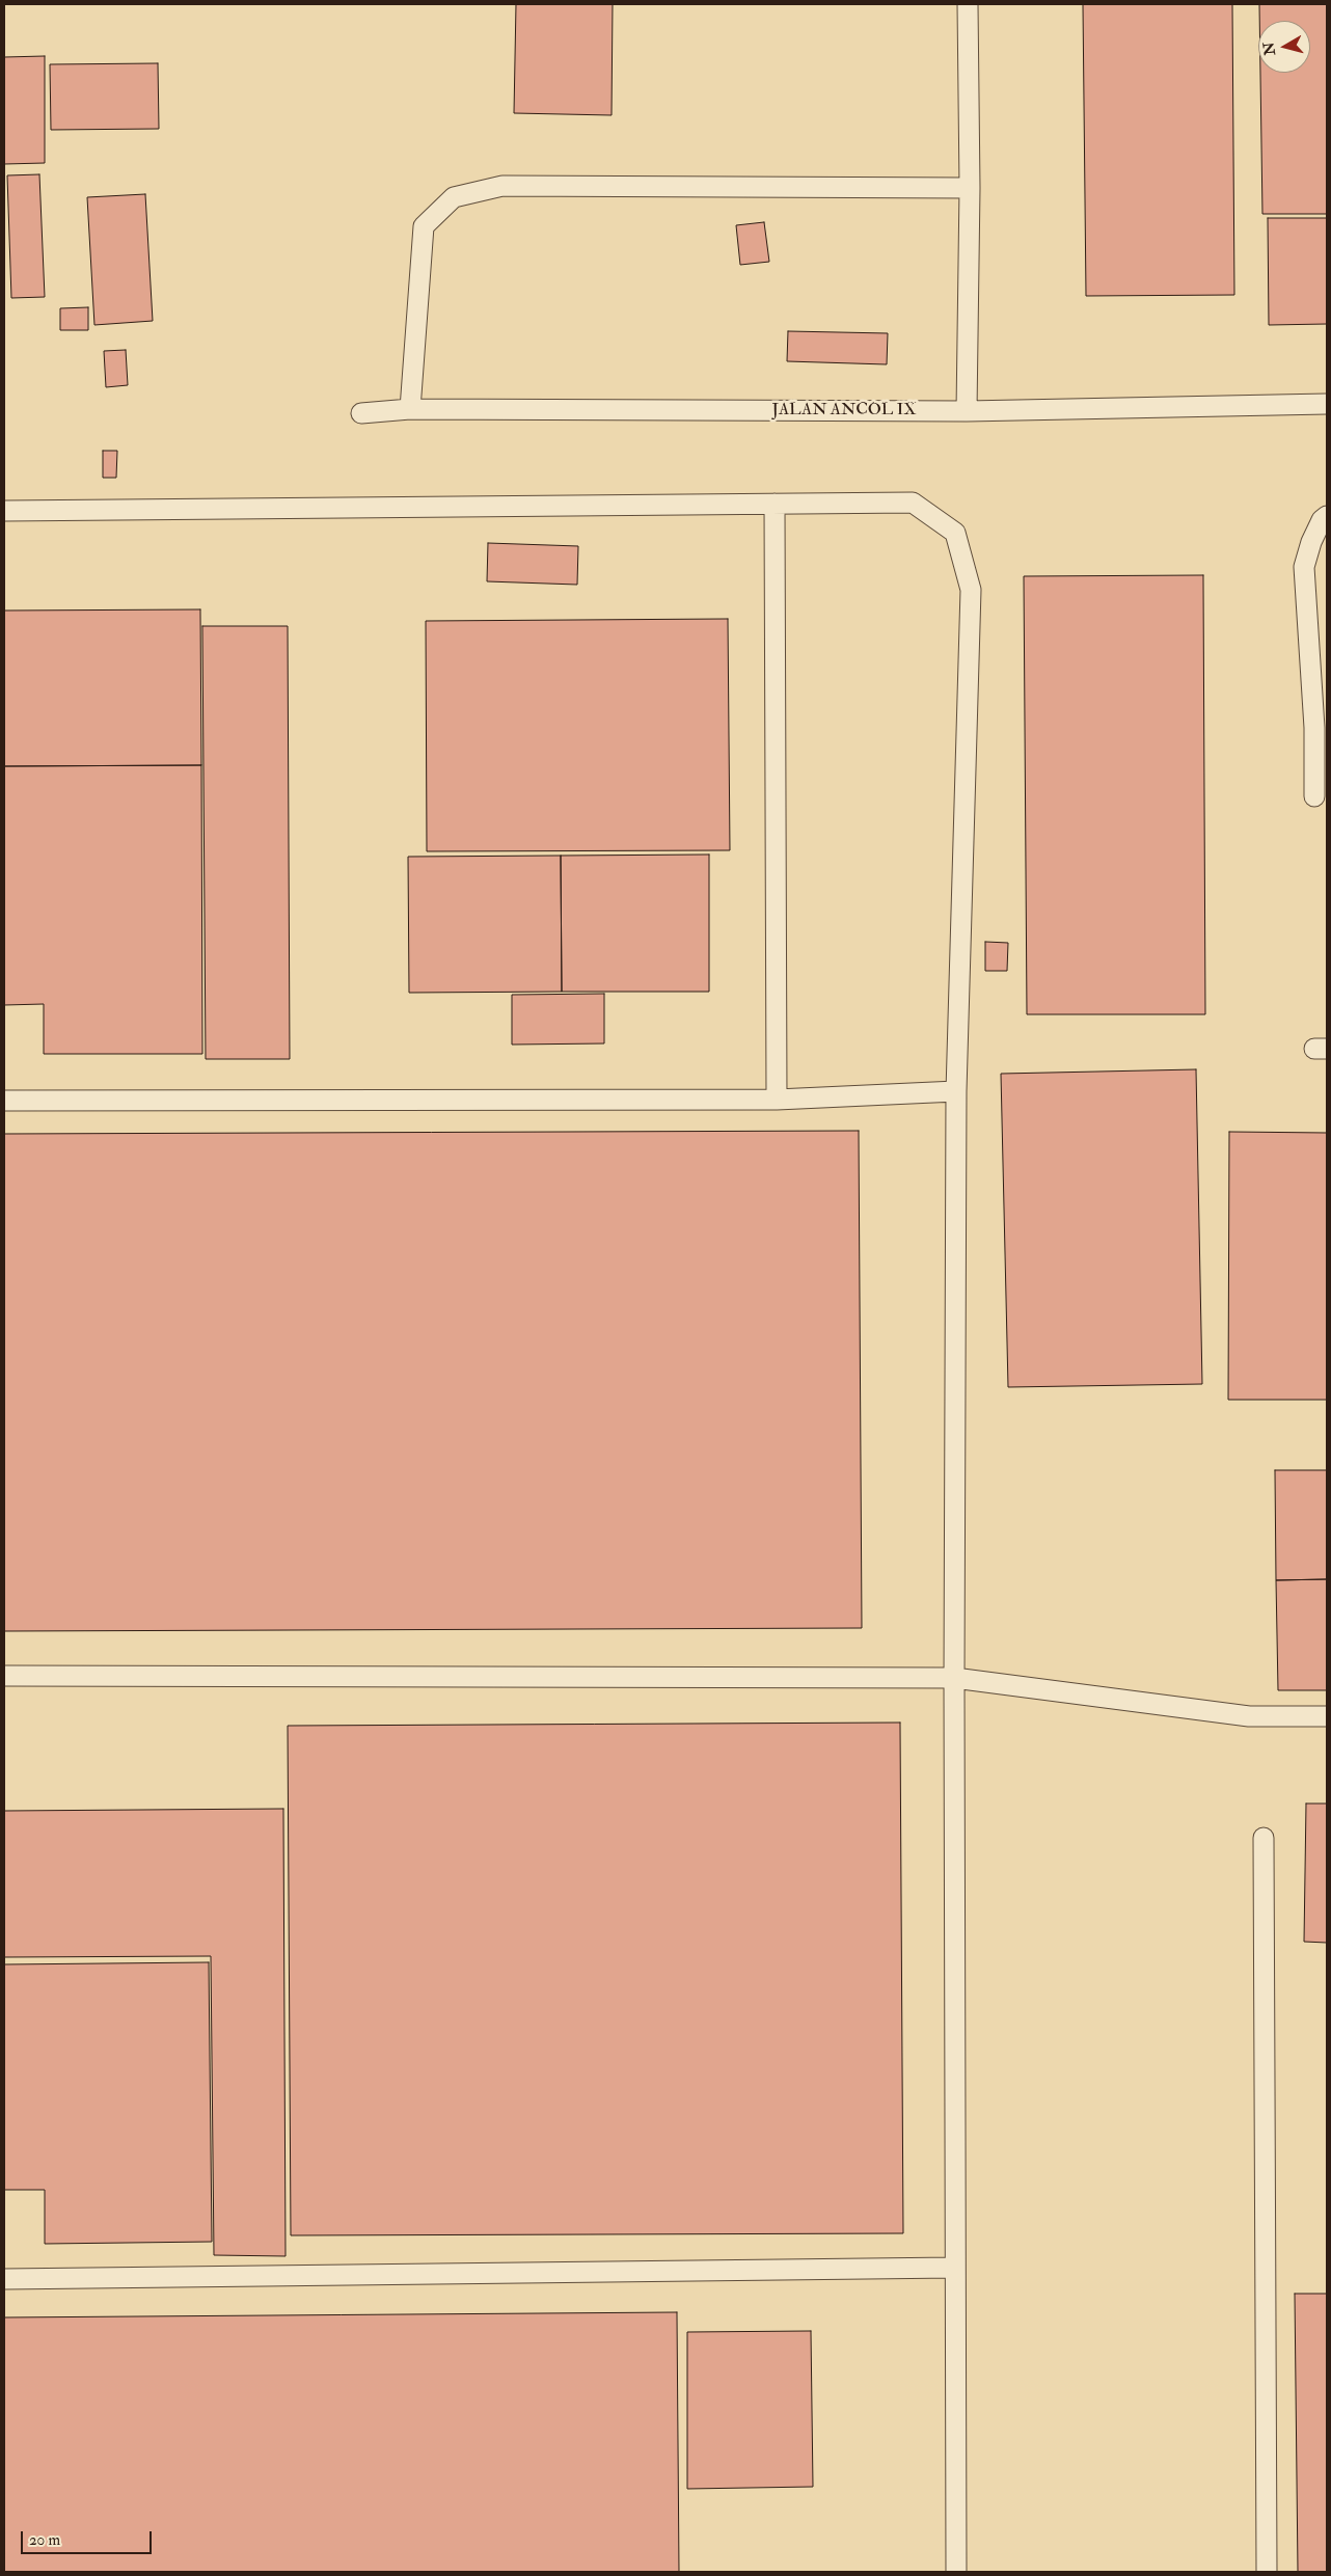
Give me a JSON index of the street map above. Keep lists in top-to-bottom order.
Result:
{
  "streets": {
    "lane": ["JALAN ANCOL IX"]
  },
  "scale_bar": "20 m",
  "north": "left"
}
